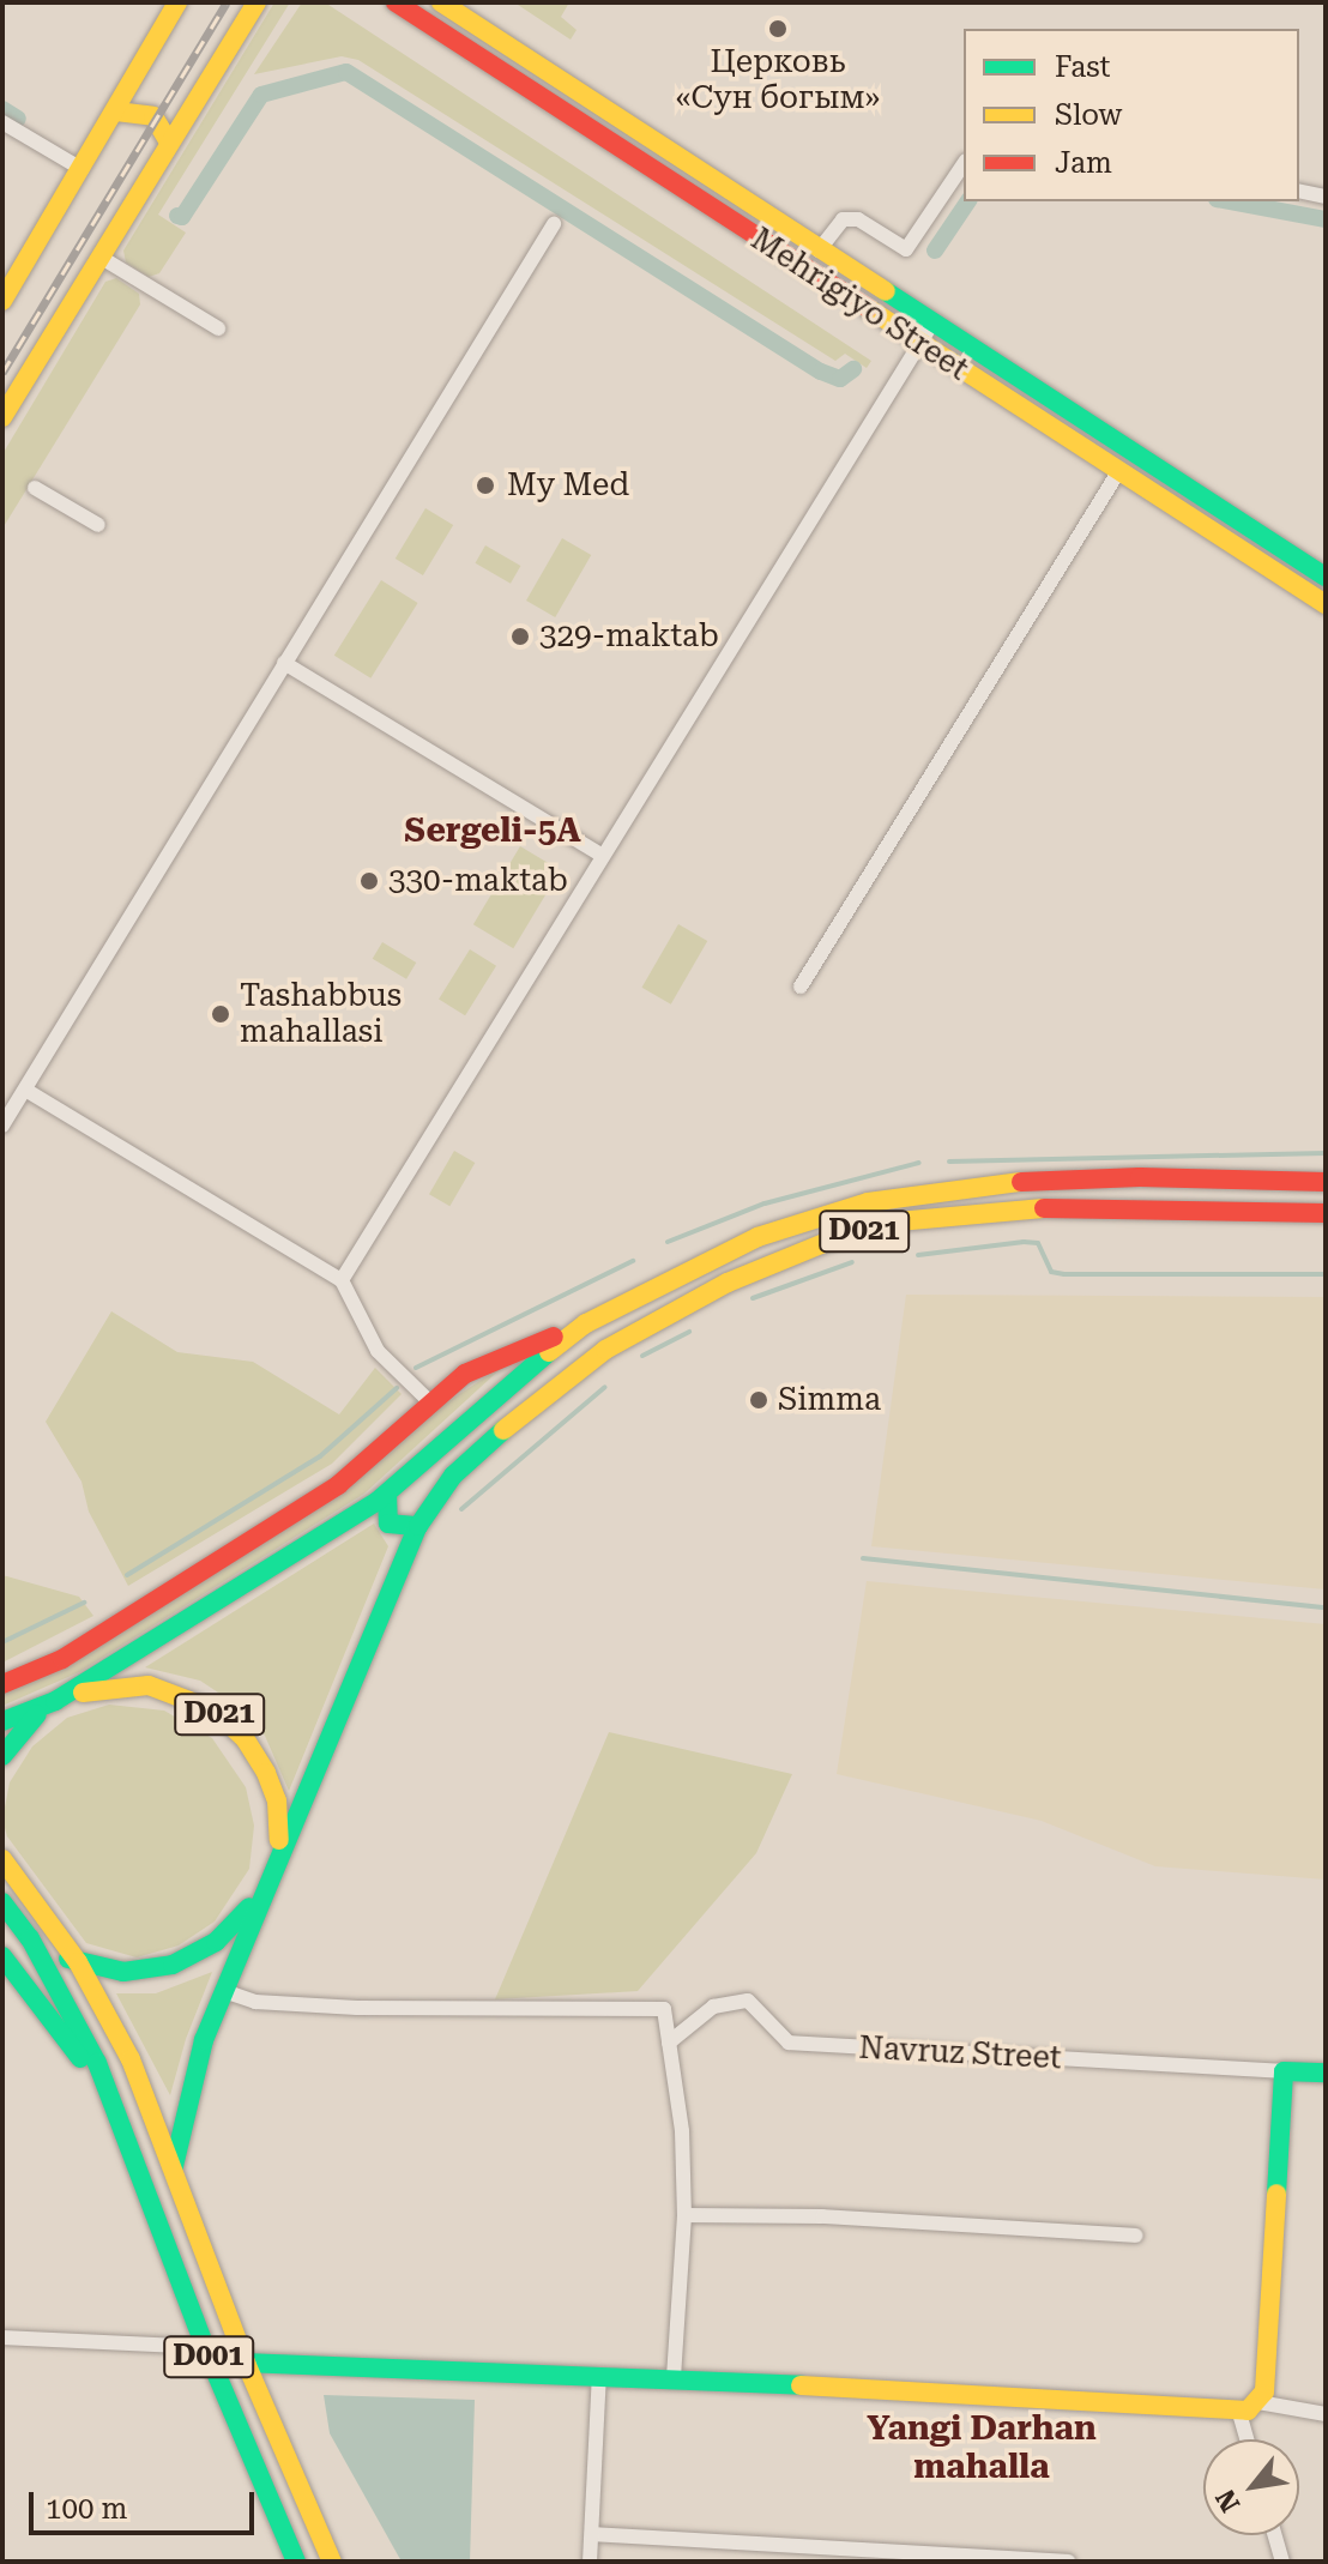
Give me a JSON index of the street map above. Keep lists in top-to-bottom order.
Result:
{
  "streets": {
    "main road": [
      "Mehrigiyo Street",
      "D021",
      "Navruz Street",
      "D001"
    ]
  },
  "crossings": [
    ["D021", "D001"]
  ],
  "districts": ["Sergeli-5A", "Yangi Darhan mahalla"],
  "places": [
    "Церковь «Сун богым»",
    "My Med",
    "329-maktab",
    "330-maktab",
    "Tashabbus mahallasi",
    "Simma"
  ],
  "legend": ["Fast", "Slow", "Jam"],
  "scale_bar": "100 m",
  "north": "bottom left"
}
